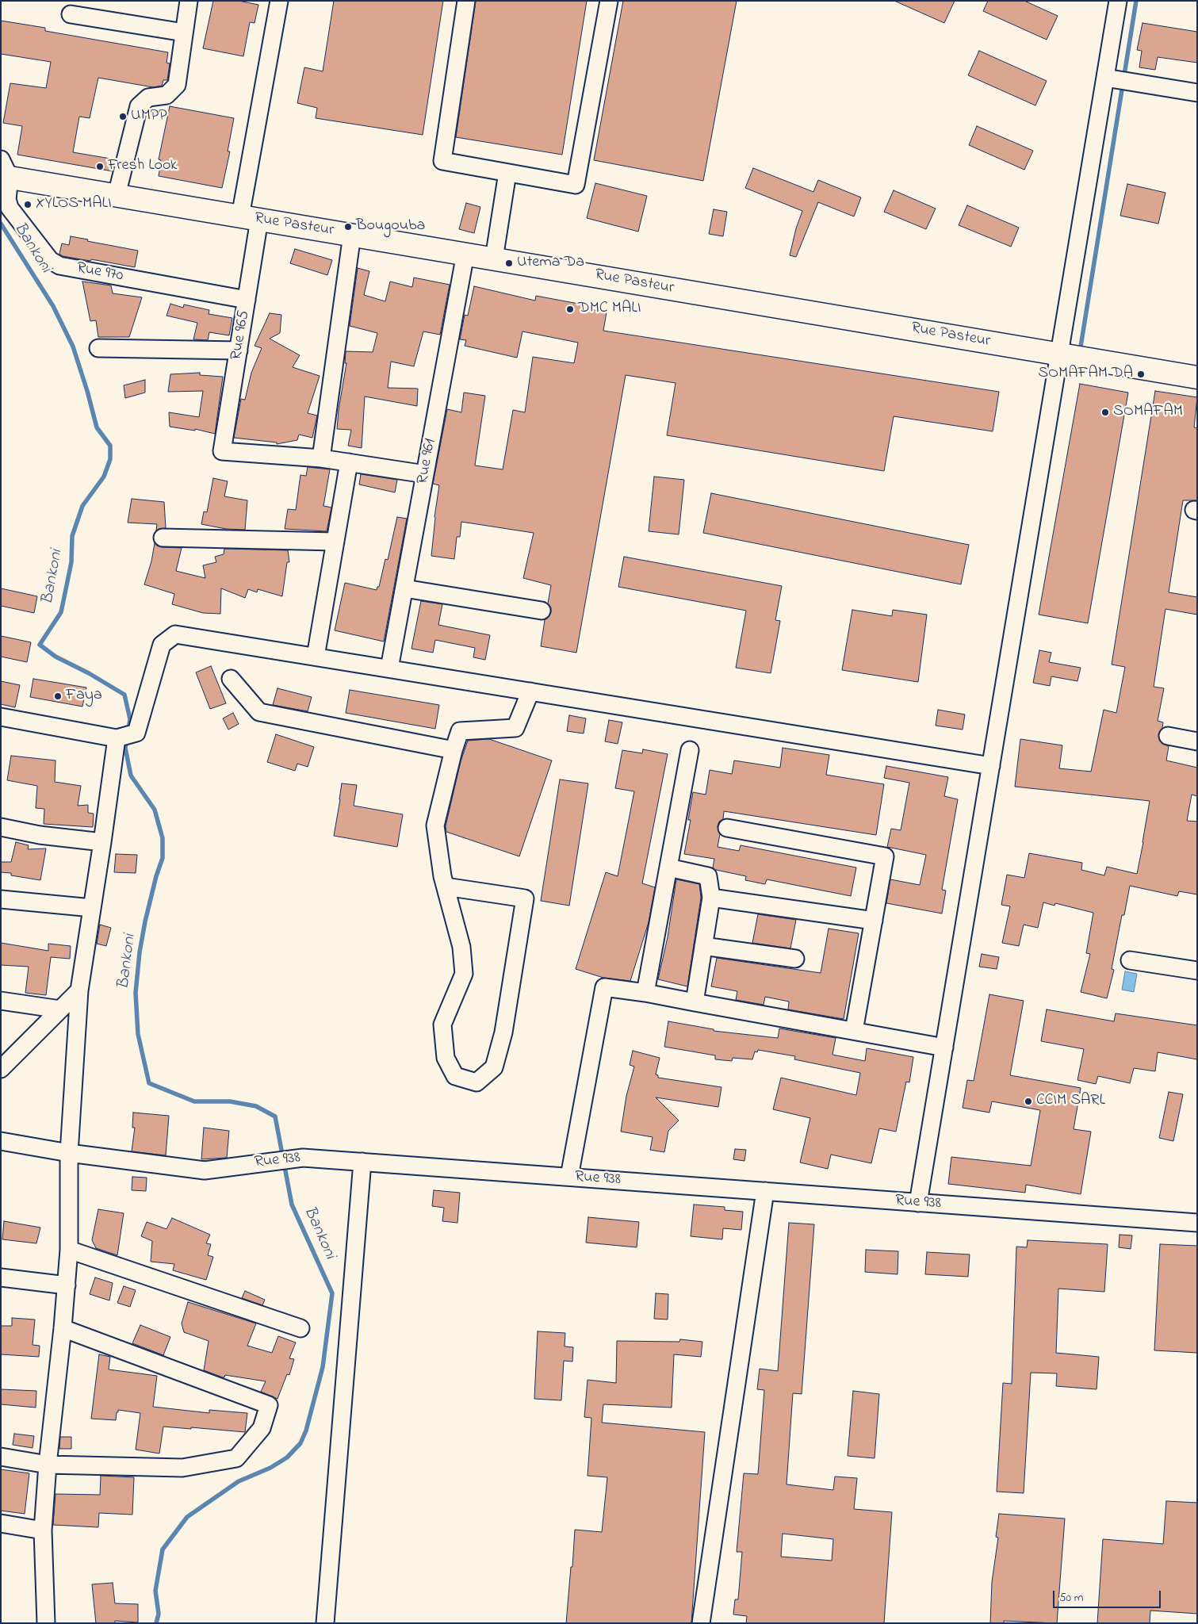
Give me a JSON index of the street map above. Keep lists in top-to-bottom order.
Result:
{
  "streets": {
    "main road": ["Rue Pasteur"],
    "street": [
      "Rue 970",
      "Rue 965",
      "Rue 961",
      "Rue 938"
    ]
  },
  "crossings": [
    ["Rue Pasteur", "Rue 970"],
    ["Rue Pasteur", "Rue 965"],
    ["Rue Pasteur", "Rue 961"],
    ["Rue 970", "Rue 965"]
  ],
  "water": ["Bankoni"],
  "places": [
    "UMPP",
    "Fresh Look",
    "XYLOS MALI",
    "Bougouba",
    "Utema Da",
    "DMC MALI",
    "SOMAFAM DA",
    "SOMAFAM",
    "Faya",
    "CCIM SARL"
  ],
  "scale_bar": "50 m"
}
